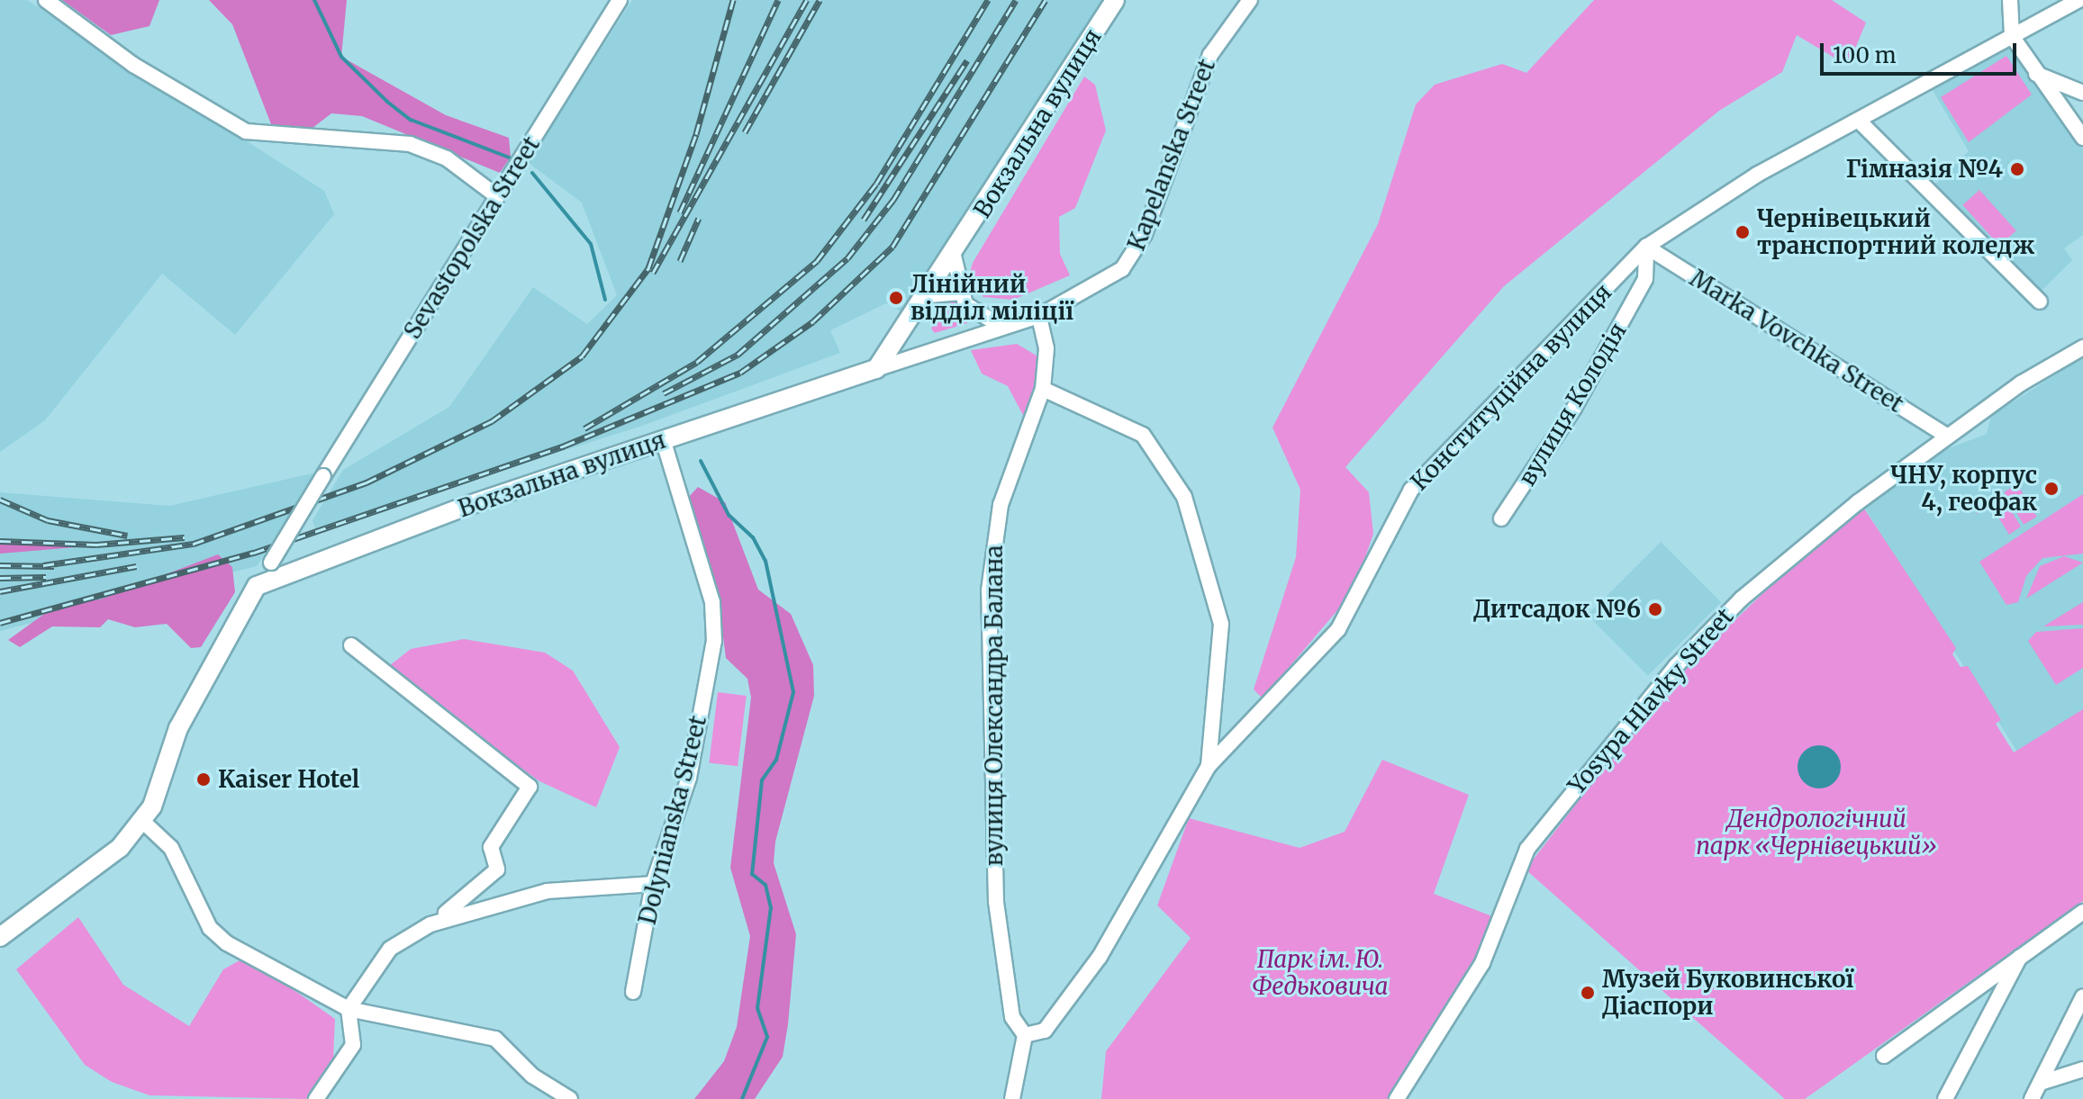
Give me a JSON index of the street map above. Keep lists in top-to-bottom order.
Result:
{
  "streets": {
    "main road": ["Вокзальна вулиця"],
    "street": [
      "Kapelanska Street",
      "Sevastopolska Street",
      "Marka Vovchka Street",
      "Конституційна вулиця",
      "вулиця Колодія",
      "Yosypa Hlavky Street",
      "вулиця Олександра Балана",
      "Dolynianska Street"
    ]
  },
  "crossings": [
    ["Вокзальна вулиця", "Kapelanska Street"],
    ["Вокзальна вулиця", "Sevastopolska Street"],
    ["Вокзальна вулиця", "Dolynianska Street"],
    ["Kapelanska Street", "вулиця Олександра Балана"],
    ["Marka Vovchka Street", "Конституційна вулиця"],
    ["Marka Vovchka Street", "вулиця Колодія"],
    ["Marka Vovchka Street", "Yosypa Hlavky Street"],
    ["Конституційна вулиця", "вулиця Колодія"],
    ["Конституційна вулиця", "вулиця Олександра Балана"]
  ],
  "parks": ["Дендрологічний парк «Чернівецький»", "Парк ім. Ю. Федьковича"],
  "places": [
    "Гімназія №4",
    "Чернівецький транспортний коледж",
    "Лінійний відділ міліції",
    "ЧНУ, корпус 4, геофак",
    "Дитсадок №6",
    "Kaiser Hotel",
    "Музей Буковинської Діаспори"
  ],
  "scale_bar": "100 m"
}
